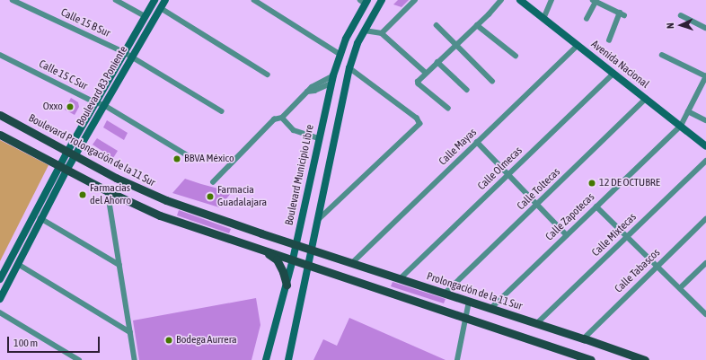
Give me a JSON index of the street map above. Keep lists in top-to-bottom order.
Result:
{
  "streets": {
    "main road": [
      "Avenida Nacional",
      "Boulevard 83 Poniente",
      "Boulevard Prolongación de la 11 Sur",
      "Boulevard Municipio Libre",
      "Prolongación de la 11 Sur"
    ],
    "street": [
      "Calle 15 B Sur",
      "Calle 15 C Sur",
      "Calle Mayas",
      "Calle Olmecas",
      "Calle Toltecas",
      "Calle Zapotecas",
      "Calle Mixtecas",
      "Calle Tabascos"
    ]
  },
  "crossings": [
    ["Calle 15 B Sur", "Boulevard 83 Poniente"],
    ["Avenida Nacional", "Calle Mayas"],
    ["Avenida Nacional", "Calle Olmecas"],
    ["Avenida Nacional", "Calle Toltecas"],
    ["Avenida Nacional", "Calle Zapotecas"],
    ["Calle 15 C Sur", "Boulevard 83 Poniente"],
    ["Boulevard 83 Poniente", "Boulevard Prolongación de la 11 Sur"],
    ["Calle Mayas", "Prolongación de la 11 Sur"],
    ["Boulevard Prolongación de la 11 Sur", "Boulevard Municipio Libre"],
    ["Boulevard Prolongación de la 11 Sur", "Prolongación de la 11 Sur"],
    ["Calle Olmecas", "Prolongación de la 11 Sur"],
    ["Boulevard Municipio Libre", "Prolongación de la 11 Sur"],
    ["Calle Toltecas", "Prolongación de la 11 Sur"],
    ["Calle Zapotecas", "Prolongación de la 11 Sur"],
    ["Calle Mixtecas", "Prolongación de la 11 Sur"],
    ["Calle Tabascos", "Prolongación de la 11 Sur"]
  ],
  "places": [
    "Oxxo",
    "BBVA México",
    "12 DE OCTUBRE",
    "Farmacias del Ahorro",
    "Farmacia Guadalajara",
    "Bodega Aurrera"
  ],
  "scale_bar": "100 m",
  "north": "left"
}
